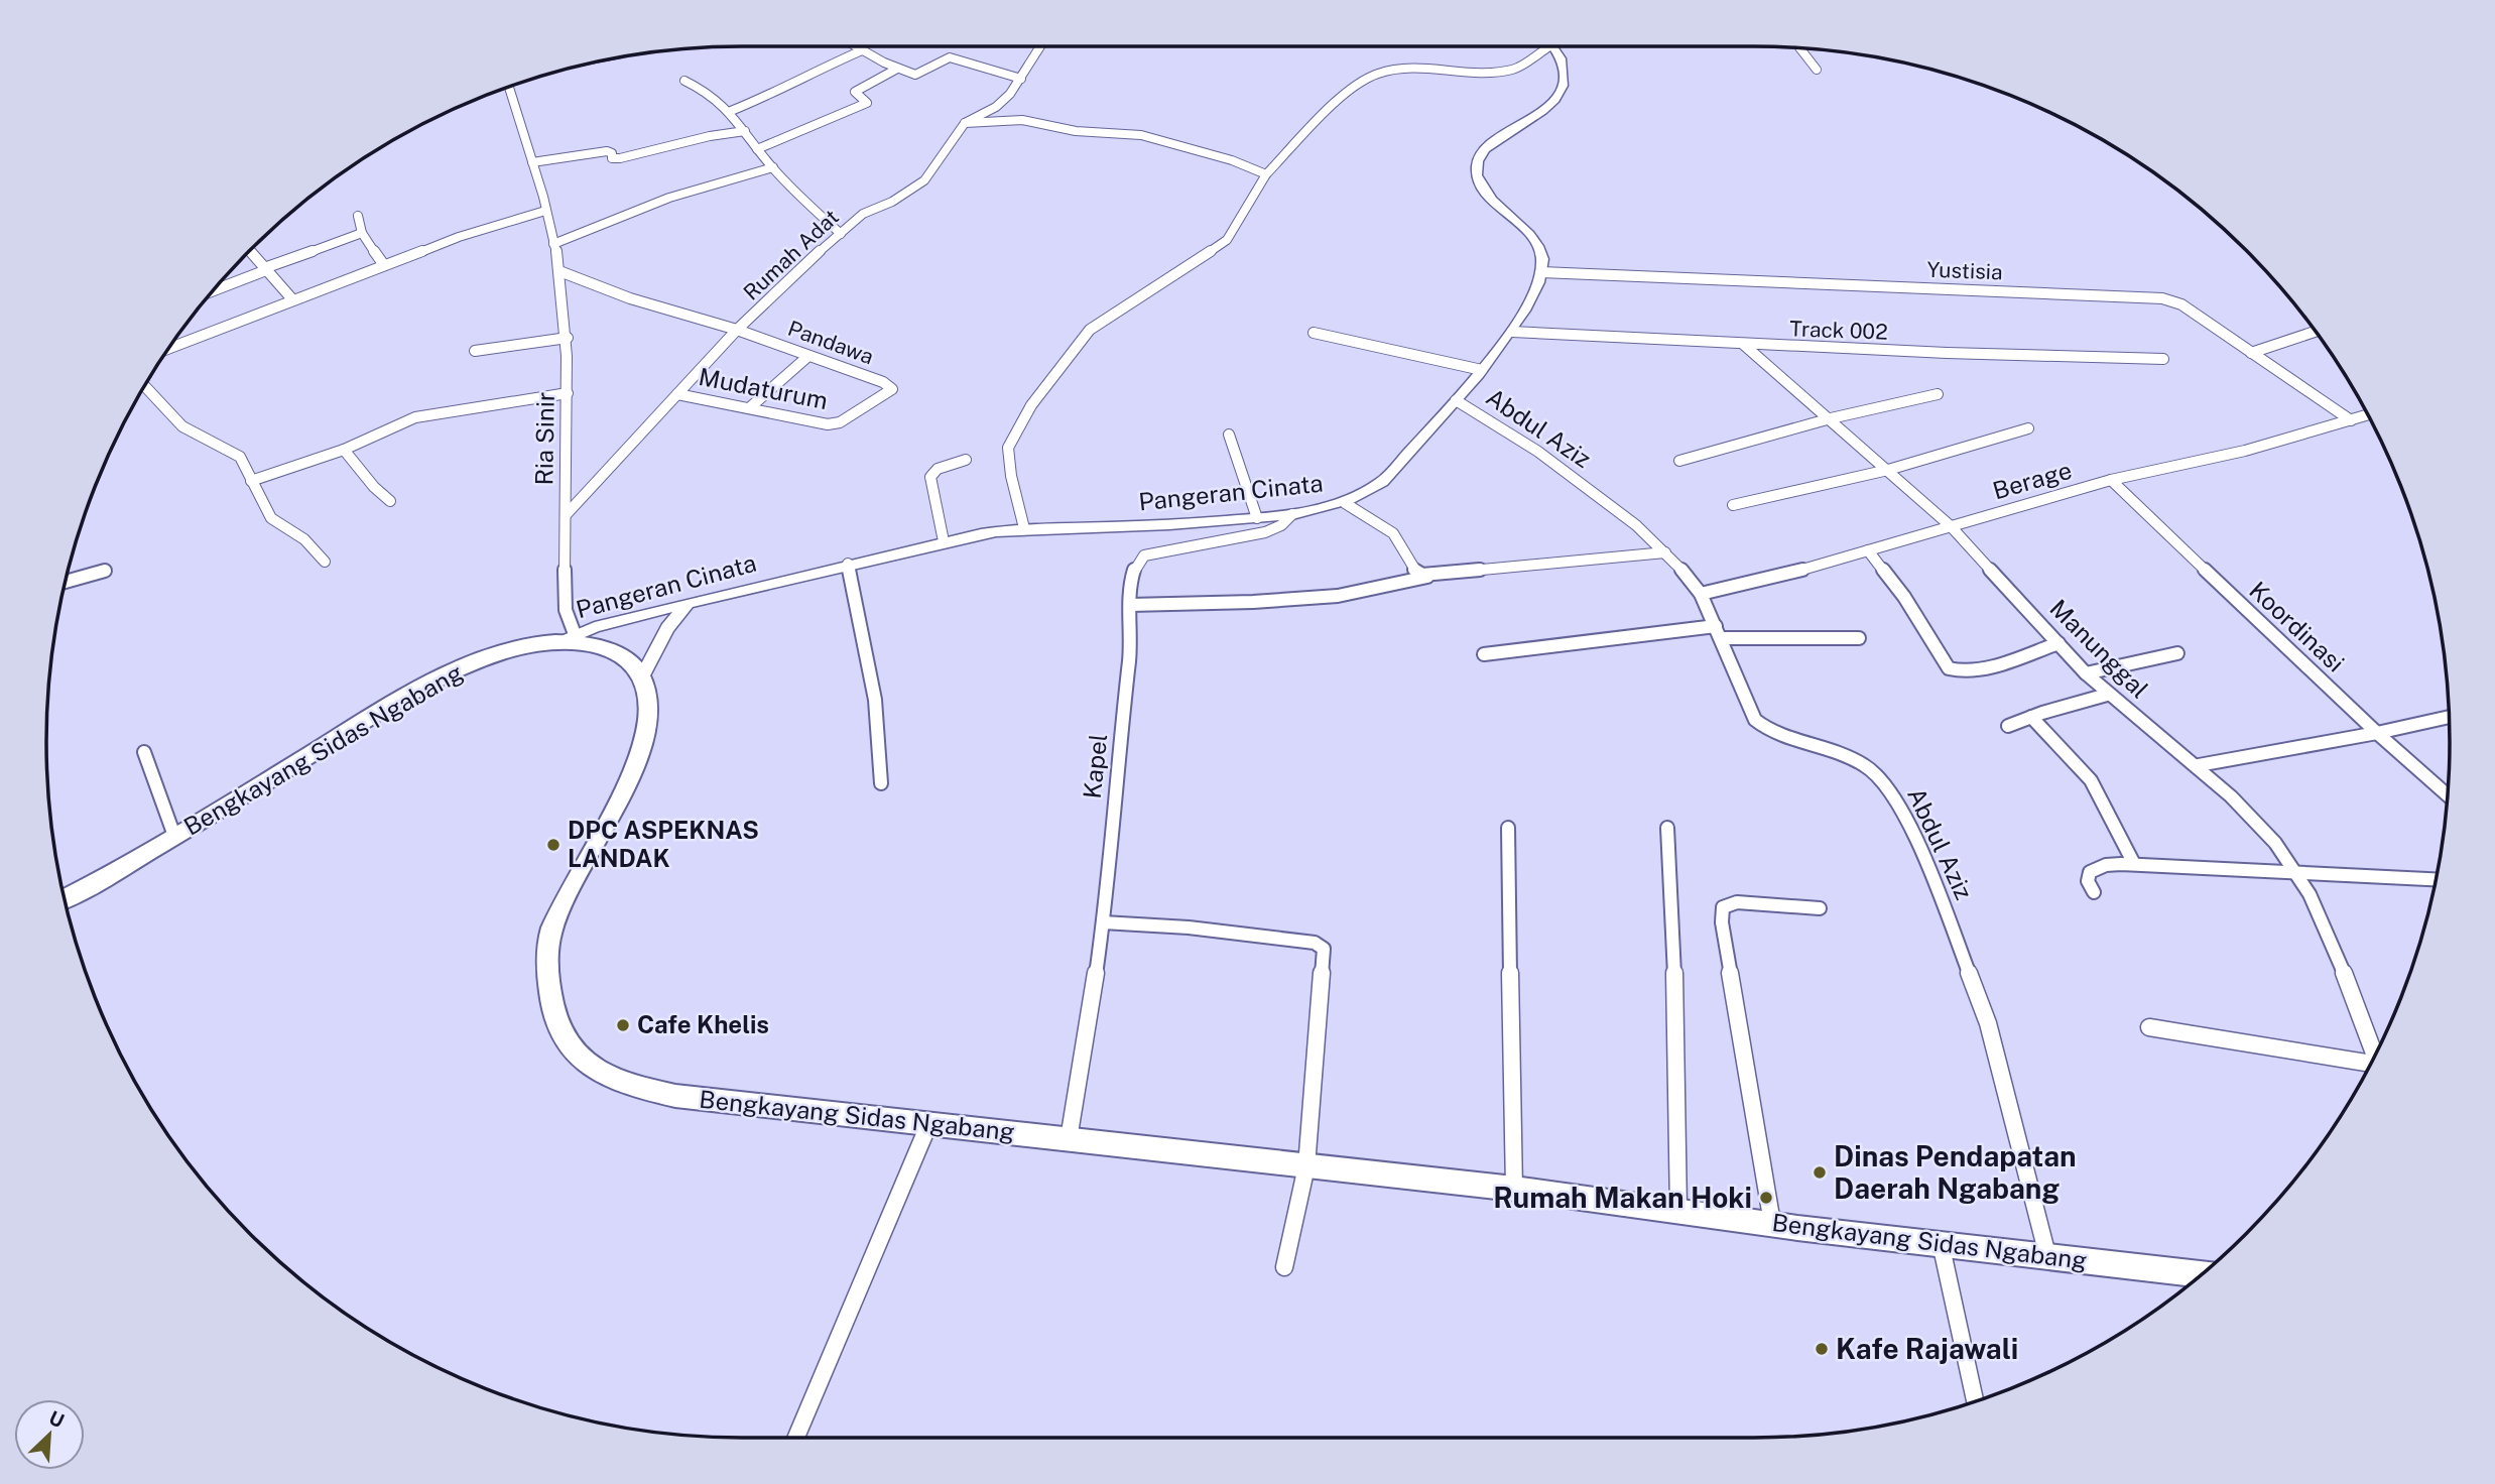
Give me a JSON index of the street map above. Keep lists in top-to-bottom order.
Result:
{
  "streets": {
    "highway": ["Bengkayang Sidas Ngabang"],
    "street": [
      "Rumah Adat",
      "Yustisia",
      "Track 002",
      "Pandawa",
      "Mudaturum",
      "Abdul Aziz",
      "Ria Sinir",
      "Berage",
      "Pangeran Cinata",
      "Koordinasi",
      "Manunggal",
      "Kapel"
    ]
  },
  "crossings": [
    ["Rumah Adat", "Pandawa"],
    ["Rumah Adat", "Mudaturum"],
    ["Rumah Adat", "Ria Sinir"],
    ["Yustisia", "Berage"],
    ["Yustisia", "Pangeran Cinata"],
    ["Track 002", "Pangeran Cinata"],
    ["Track 002", "Manunggal"],
    ["Pandawa", "Mudaturum"],
    ["Abdul Aziz", "Berage"],
    ["Abdul Aziz", "Pangeran Cinata"],
    ["Abdul Aziz", "Bengkayang Sidas Ngabang"],
    ["Ria Sinir", "Pangeran Cinata"],
    ["Ria Sinir", "Bengkayang Sidas Ngabang"],
    ["Berage", "Koordinasi"],
    ["Berage", "Manunggal"],
    ["Pangeran Cinata", "Bengkayang Sidas Ngabang"],
    ["Pangeran Cinata", "Kapel"],
    ["Bengkayang Sidas Ngabang", "Kapel"]
  ],
  "places": [
    "DPC ASPEKNAS LANDAK",
    "Cafe Khelis",
    "Dinas Pendapatan Daerah Ngabang",
    "Rumah Makan Hoki",
    "Kafe Rajawali"
  ],
  "north": "top right"
}
